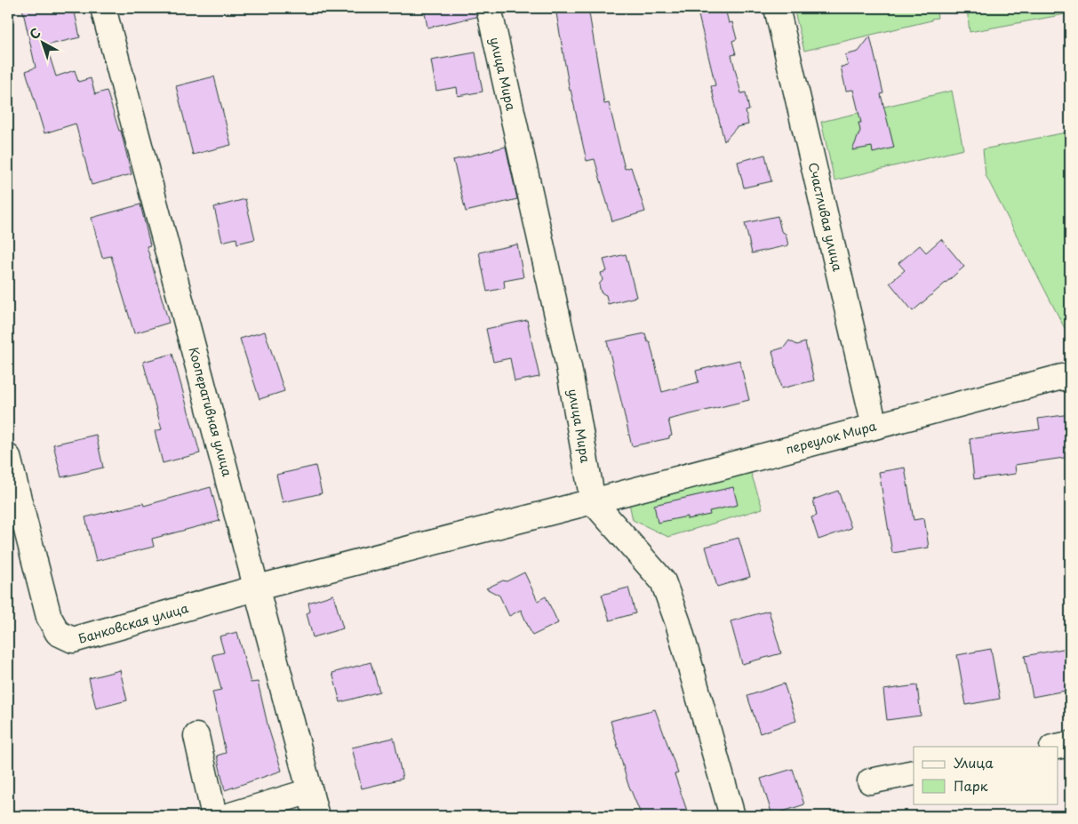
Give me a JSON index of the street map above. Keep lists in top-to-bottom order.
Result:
{
  "streets": {
    "street": [
      "улица Мира",
      "Счастливая улица",
      "Кооперативная улица",
      "переулок Мира",
      "Банковская улица"
    ]
  },
  "crossings": [
    ["улица Мира", "переулок Мира"],
    ["Счастливая улица", "переулок Мира"],
    ["Кооперативная улица", "переулок Мира"],
    ["Кооперативная улица", "Банковская улица"],
    ["переулок Мира", "Банковская улица"]
  ],
  "legend": ["Улица", "Парк"],
  "north": "top left"
}
